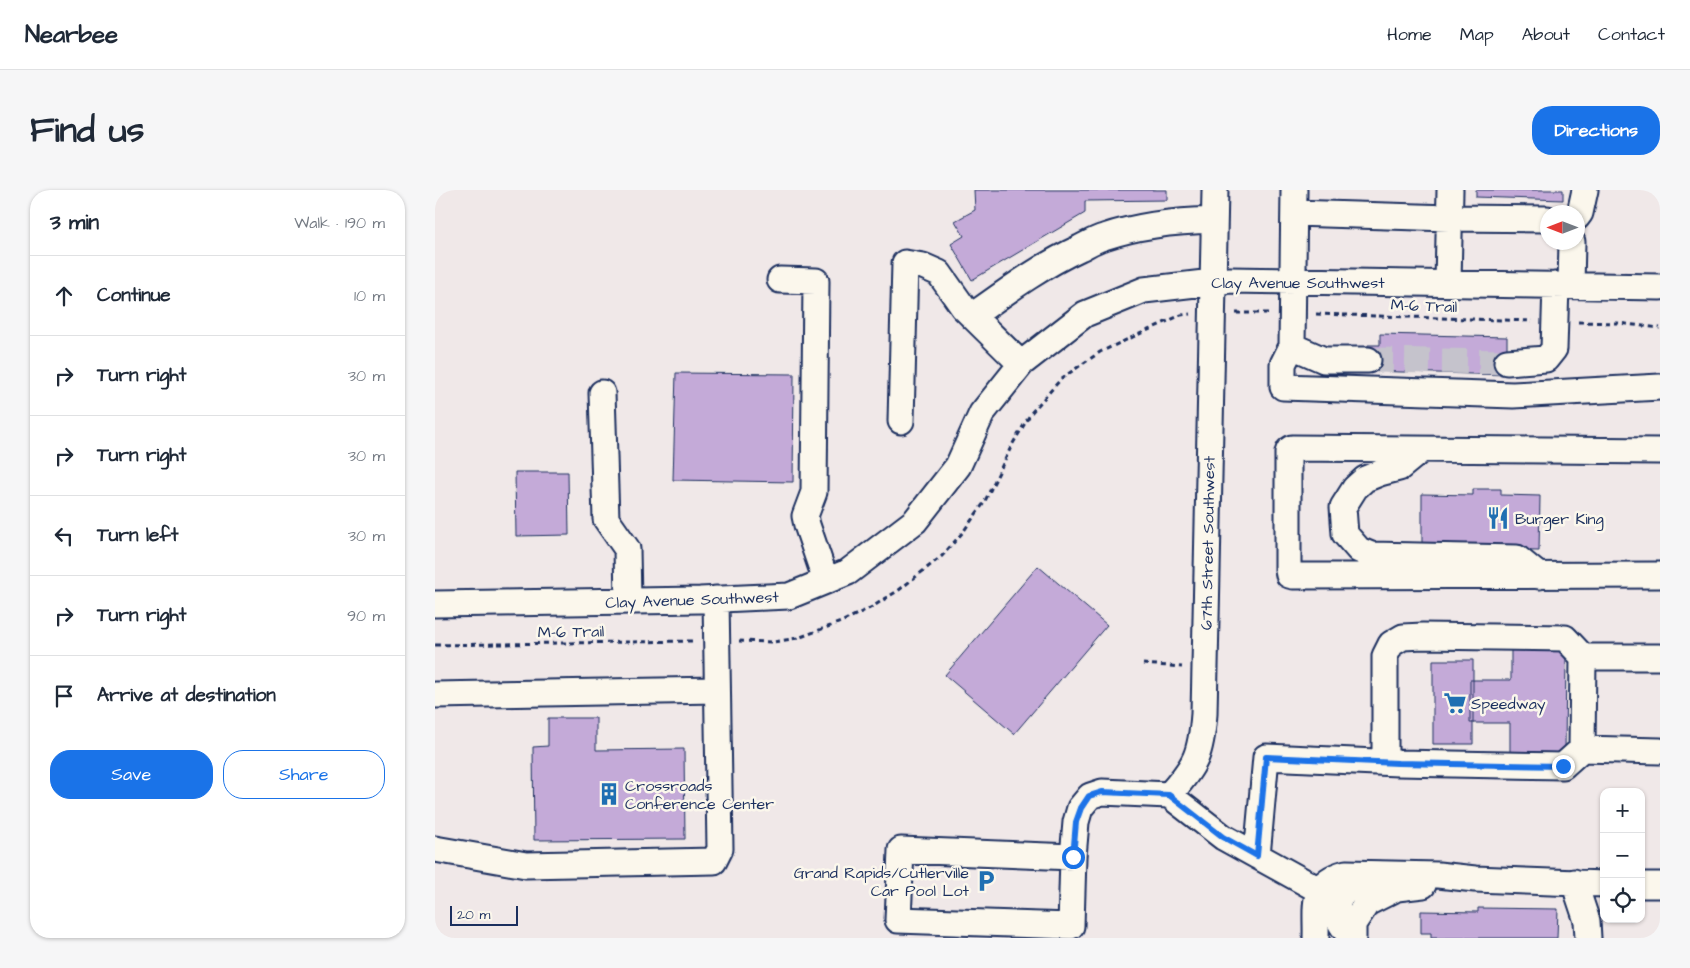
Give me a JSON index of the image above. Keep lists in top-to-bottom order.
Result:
{
  "streets": {
    "street": ["Clay Avenue Southwest", "67th Street Southwest"],
    "path": ["M-6 Trail"]
  },
  "crossings": [
    ["Clay Avenue Southwest", "67th Street Southwest"]
  ],
  "places": {
    "restaurant": ["Burger King"],
    "supermarket": ["Speedway"],
    "building": ["Crossroads Conference Center"],
    "parking": ["Grand Rapids/Cutlerville Car Pool Lot"]
  },
  "scale_bar": "20 m",
  "north": "left",
  "page": {
    "header": "Nearbee",
    "nav": [
      "Home",
      "Map",
      "About",
      "Contact"
    ],
    "title": "Find us",
    "buttons": [
      "Directions",
      ["Save", "Share"]
    ],
    "heading": ["3 min", "Walk · 190 m"],
    "list": [
      ["Continue", "10 m"],
      ["Turn right", "30 m"],
      ["Turn right", "30 m"],
      ["Turn left", "30 m"],
      ["Turn right", "90 m"],
      "Arrive at destination"
    ],
    "map_buttons": ["+", "−"],
    "scale": "20 m"
  }
}
